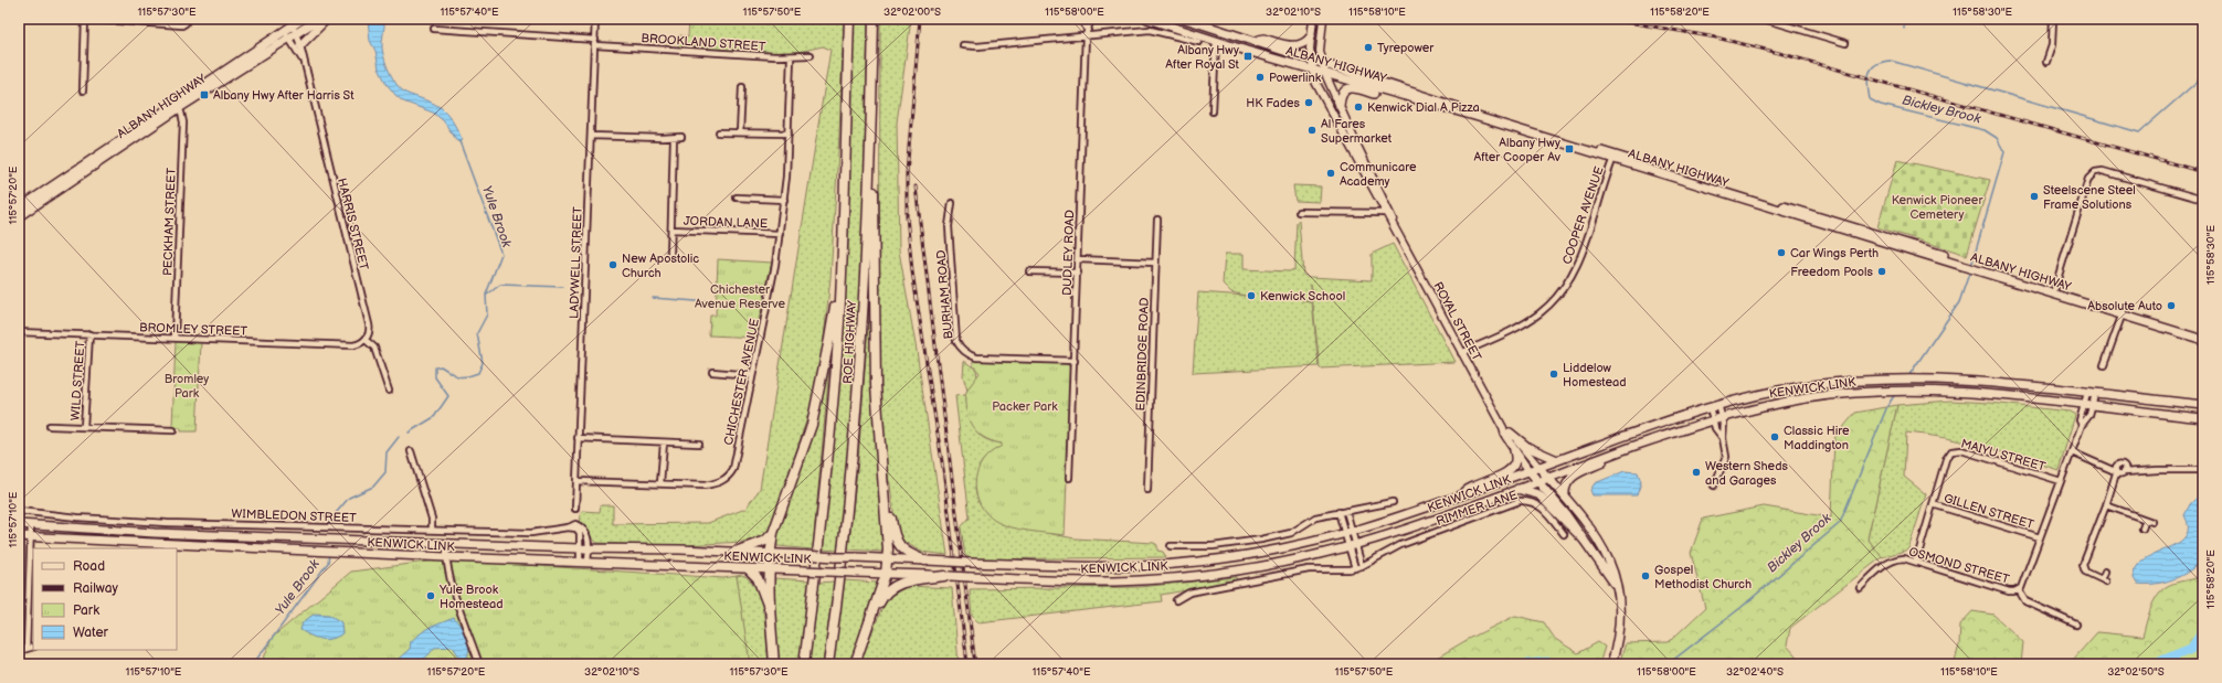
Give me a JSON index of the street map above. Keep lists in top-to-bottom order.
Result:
{
  "streets": {
    "highway": ["ROE HIGHWAY"],
    "main road": ["ALBANY HIGHWAY", "ROYAL STREET", "KENWICK LINK"],
    "street": [
      "BROOKLAND STREET",
      "COOPER AVENUE",
      "PECKHAM STREET",
      "JORDAN LANE",
      "HARRIS STREET",
      "DUDLEY ROAD",
      "LADYWELL STREET",
      "BURHAM ROAD",
      "BROMLEY STREET",
      "EDINBRIDGE ROAD",
      "WILD STREET",
      "CHICHESTER AVENUE",
      "MAIYU STREET",
      "RIMMER LANE",
      "GILLEN STREET",
      "WIMBLEDON STREET",
      "OSMOND STREET"
    ]
  },
  "crossings": [
    ["BROOKLAND STREET", "LADYWELL STREET"],
    ["BROOKLAND STREET", "CHICHESTER AVENUE"],
    ["ALBANY HIGHWAY", "COOPER AVENUE"],
    ["ALBANY HIGHWAY", "PECKHAM STREET"],
    ["ALBANY HIGHWAY", "HARRIS STREET"],
    ["ALBANY HIGHWAY", "ROYAL STREET"],
    ["COOPER AVENUE", "ROYAL STREET"],
    ["PECKHAM STREET", "BROMLEY STREET"],
    ["JORDAN LANE", "CHICHESTER AVENUE"],
    ["HARRIS STREET", "BROMLEY STREET"],
    ["DUDLEY ROAD", "BURHAM ROAD"],
    ["LADYWELL STREET", "CHICHESTER AVENUE"],
    ["ROYAL STREET", "KENWICK LINK"],
    ["BROMLEY STREET", "WILD STREET"],
    ["KENWICK LINK", "WIMBLEDON STREET"],
    ["KENWICK LINK", "OSMOND STREET"],
    ["MAIYU STREET", "GILLEN STREET"],
    ["MAIYU STREET", "OSMOND STREET"],
    ["GILLEN STREET", "OSMOND STREET"]
  ],
  "water": ["Bickley Brook", "Yule Brook"],
  "parks": [
    "Kenwick Pioneer Cemetery",
    "Chichester Avenue Reserve",
    "Bromley Park",
    "Packer Park"
  ],
  "places": {
    "other": [
      "Tyrepower",
      "Powerlink",
      "HK Fades",
      "Kenwick Dial A Pizza",
      "Al Fares Supermarket",
      "Communicare Academy",
      "Steelscene Steel Frame Solutions",
      "Car Wings Perth",
      "New Apostolic Church",
      "Freedom Pools",
      "Kenwick School",
      "Absolute Auto",
      "Liddelow Homestead",
      "Classic Hire Maddington",
      "Western Sheds and Garages",
      "Gospel Methodist Church",
      "Yule Brook Homestead"
    ],
    "transit": ["Albany Hwy After Royal St", "Albany Hwy After Harris St", "Albany Hwy After Cooper Av"]
  },
  "legend": [
    "Road",
    "Railway",
    "Park",
    "Water"
  ],
  "coordinates": [
    "115°57'30\"E",
    "115°57'40\"E",
    "115°57'50\"E",
    "32°02'00\"S",
    "115°58'00\"E",
    "32°02'10\"S",
    "115°58'10\"E",
    "115°58'20\"E",
    "115°58'30\"E",
    "115°57'20\"E",
    "115°57'10\"E",
    "32°02'40\"S",
    "32°02'50\"S"
  ]
}
